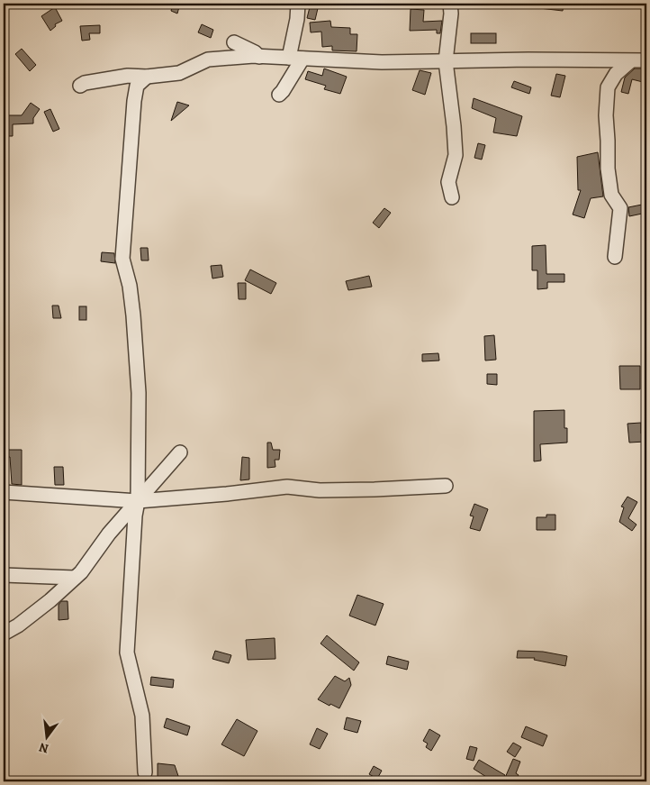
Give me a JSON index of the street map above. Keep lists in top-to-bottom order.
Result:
{
  "north": "bottom"
}
